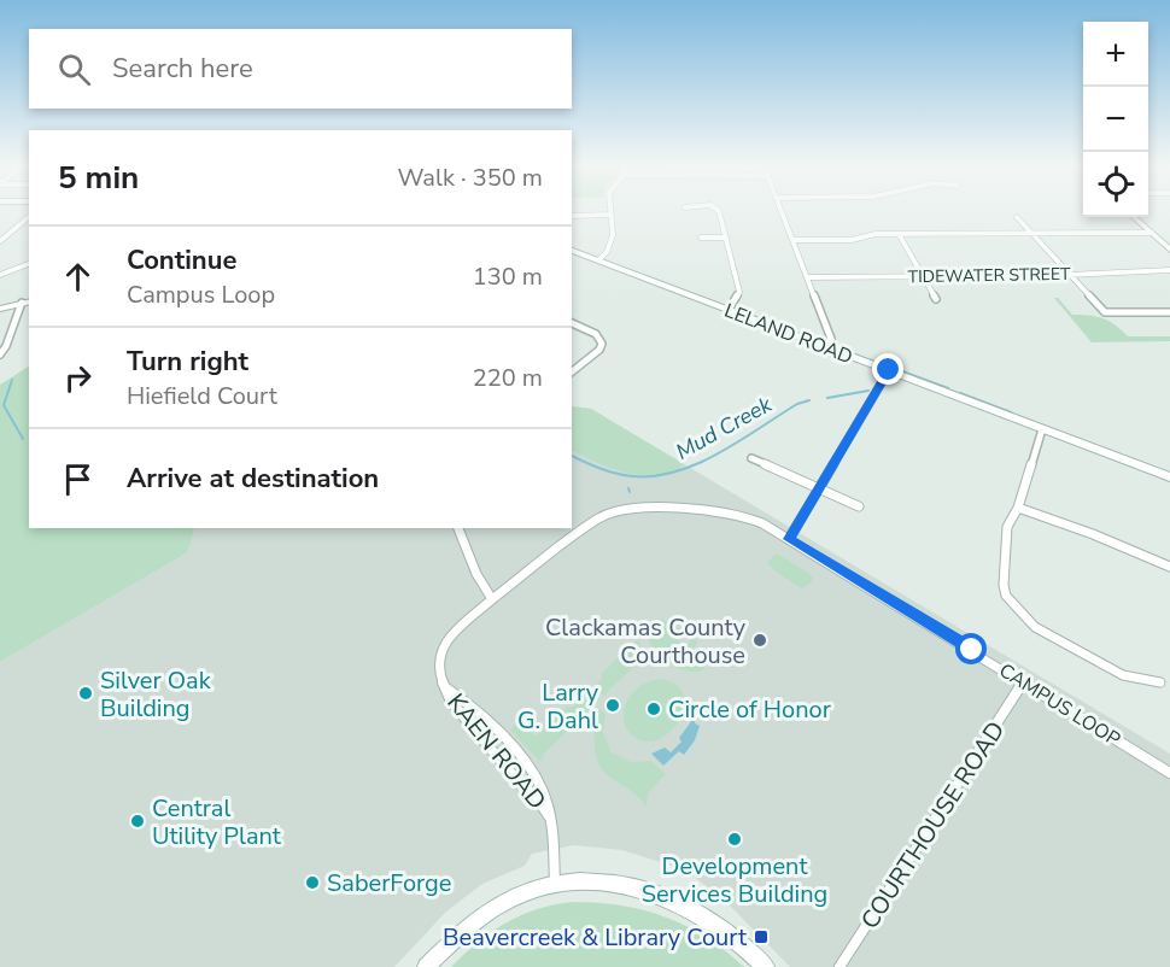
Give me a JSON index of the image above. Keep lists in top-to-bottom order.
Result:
{
  "streets": {
    "main road": ["LELAND ROAD"],
    "street": [
      "TIDEWATER STREET",
      "CAMPUS LOOP",
      "KAEN ROAD",
      "COURTHOUSE ROAD"
    ]
  },
  "crossings": [
    ["CAMPUS LOOP", "KAEN ROAD"],
    ["CAMPUS LOOP", "COURTHOUSE ROAD"]
  ],
  "water": ["Mud Creek"],
  "places": {
    "other": [
      "Clackamas County Courthouse",
      "Silver Oak Building",
      "Larry G. Dahl",
      "Circle of Honor",
      "Central Utility Plant",
      "Development Services Building",
      "SaberForge"
    ],
    "transit": ["Beavercreek & Library Court"]
  },
  "page": {
    "map_buttons": ["+", "−"],
    "search": "Search here",
    "heading": ["5 min", "Walk · 350 m"],
    "list": [
      ["Continue", "Campus Loop", "130 m"],
      ["Turn right", "Hiefield Court", "220 m"],
      "Arrive at destination"
    ]
  }
}
